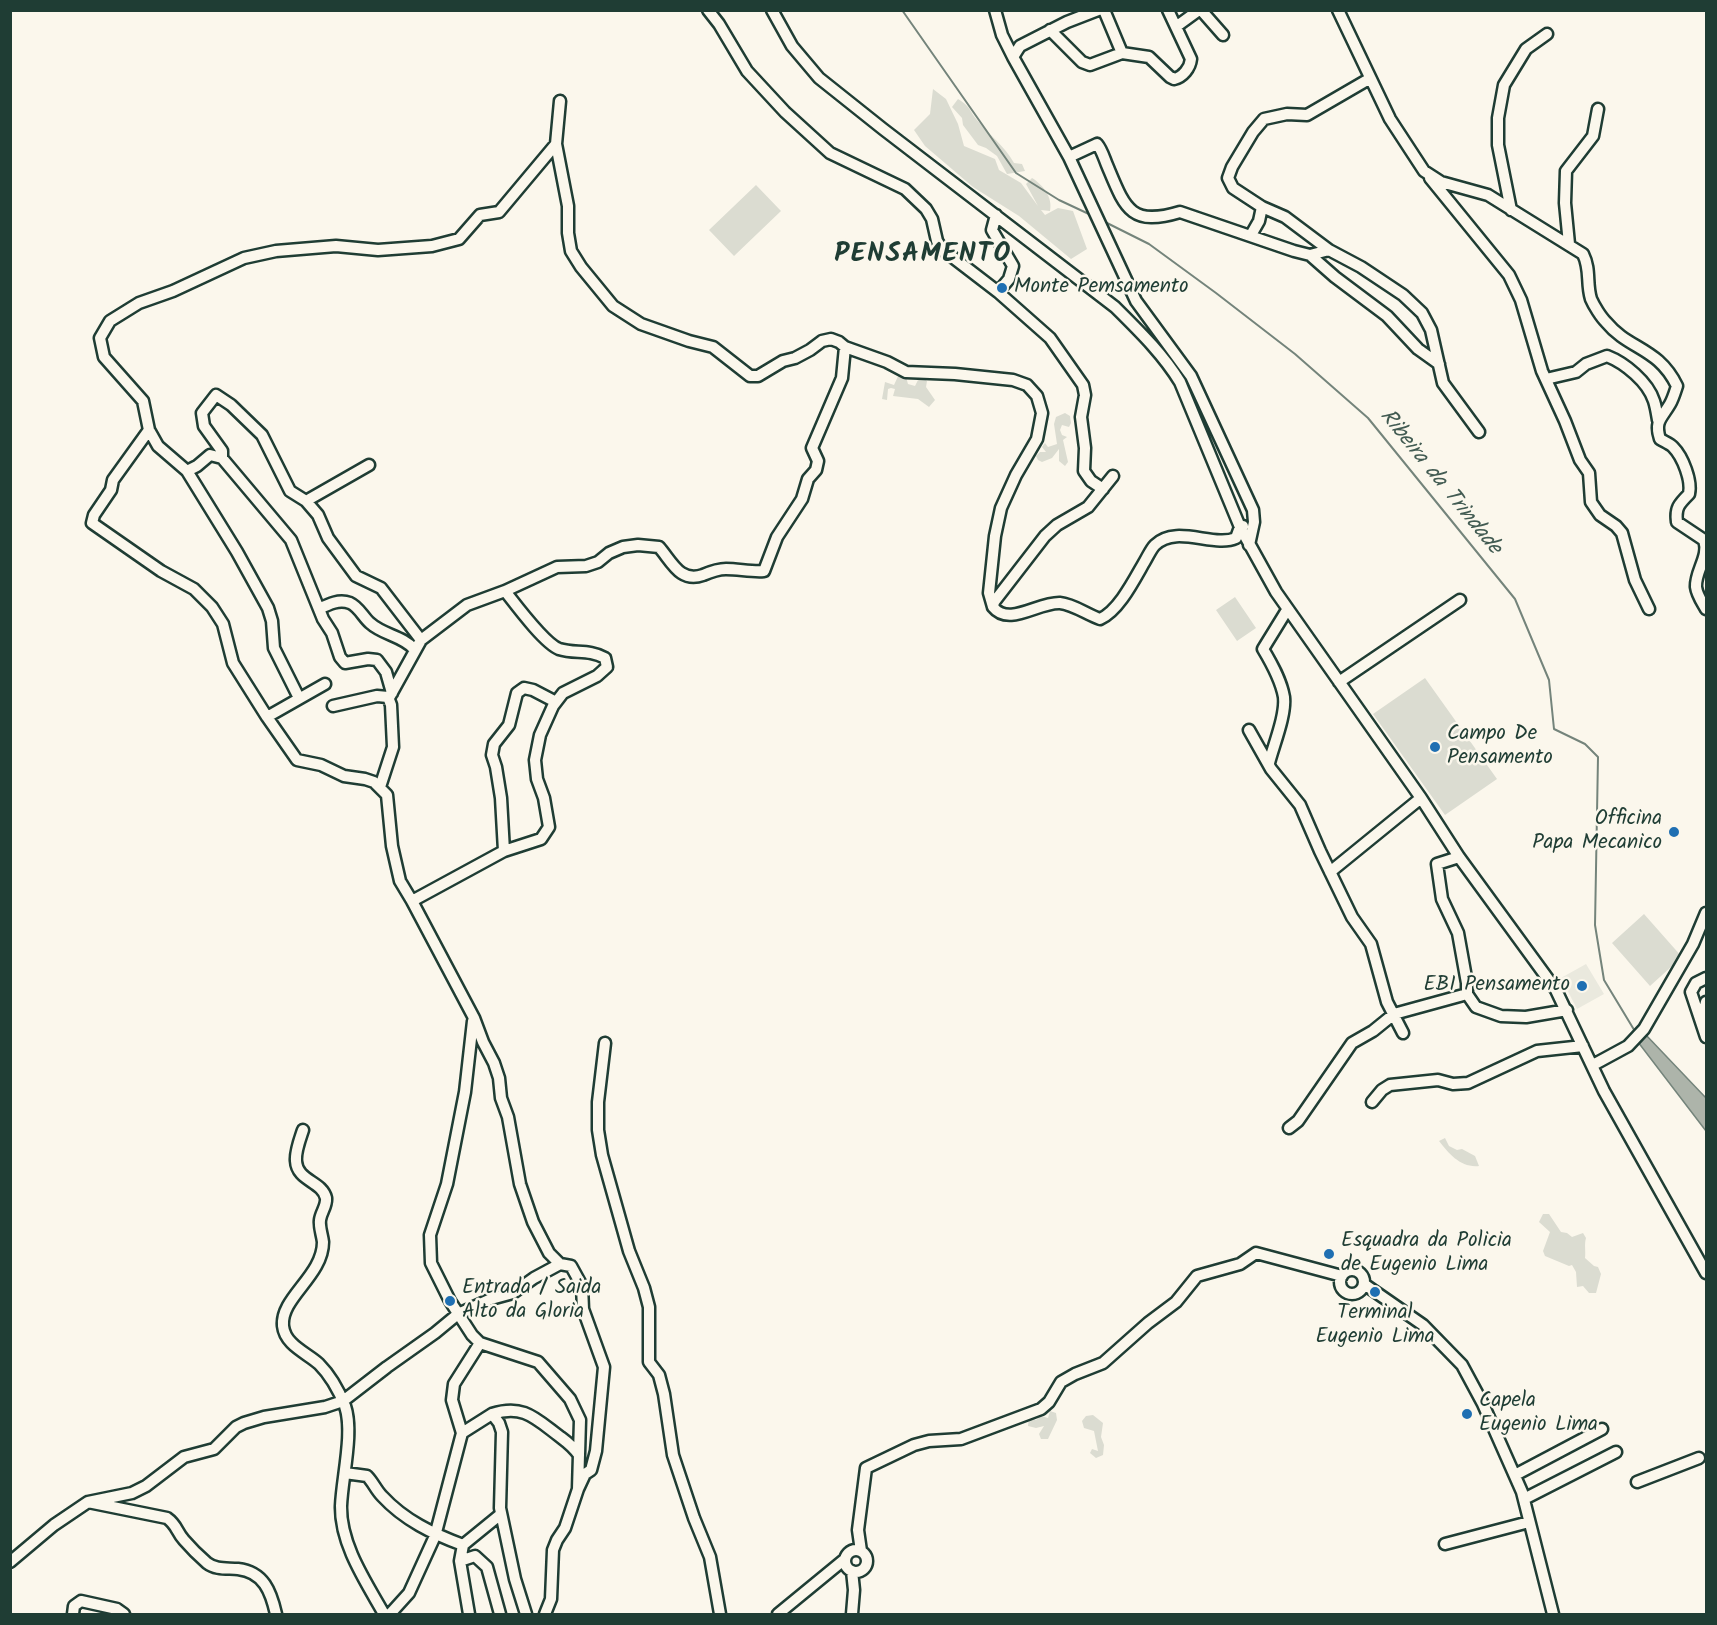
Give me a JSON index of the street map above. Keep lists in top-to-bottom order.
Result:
{
  "districts": ["PENSAMENTO"],
  "water": ["Ribeira da Trindade"],
  "places": [
    "Monte Pemsamento",
    "Campo De Pensamento",
    "Officina Papa Mecanico",
    "EBI Pensamento",
    "Esquadra da Policia de Eugenio Lima",
    "Terminal Eugenio Lima",
    "Entrada / Saida Alto da Gloria",
    "Capela Eugenio Lima"
  ]
}
